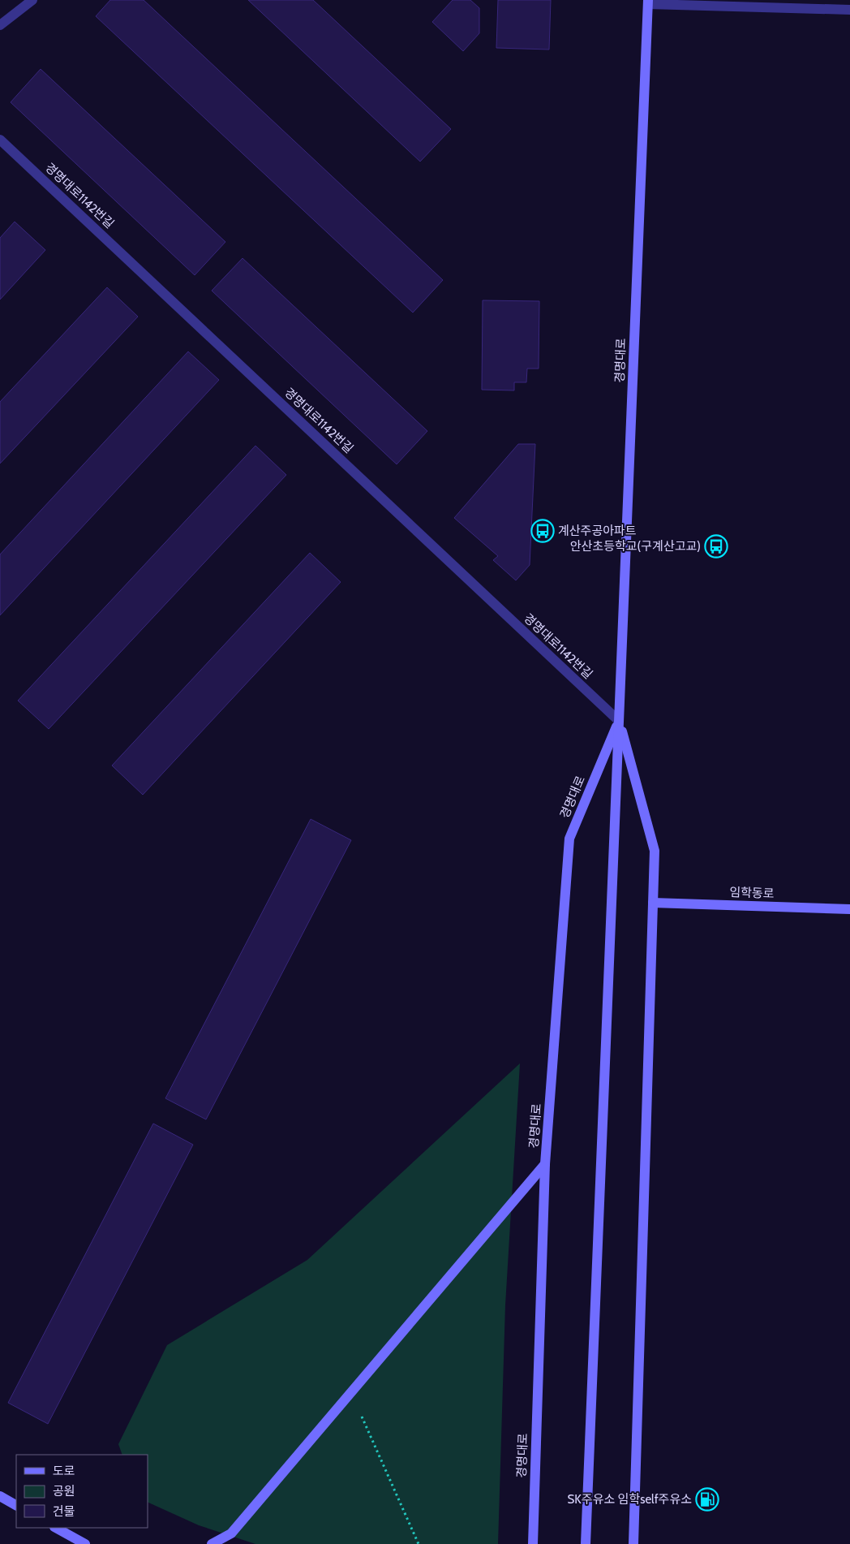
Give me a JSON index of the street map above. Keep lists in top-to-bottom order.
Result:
{
  "streets": {
    "street": ["경명대로1142번길", "경명대로", "임학동로"]
  },
  "crossings": [
    ["경명대로1142번길", "경명대로"],
    ["경명대로", "임학동로"]
  ],
  "places": {
    "bus stop": ["계산주공아파트", "안산초등학교(구계산고교)"],
    "fuel station": ["SK주유소 임학self주유소"]
  },
  "legend": ["도로", "공원", "건물"]
}
